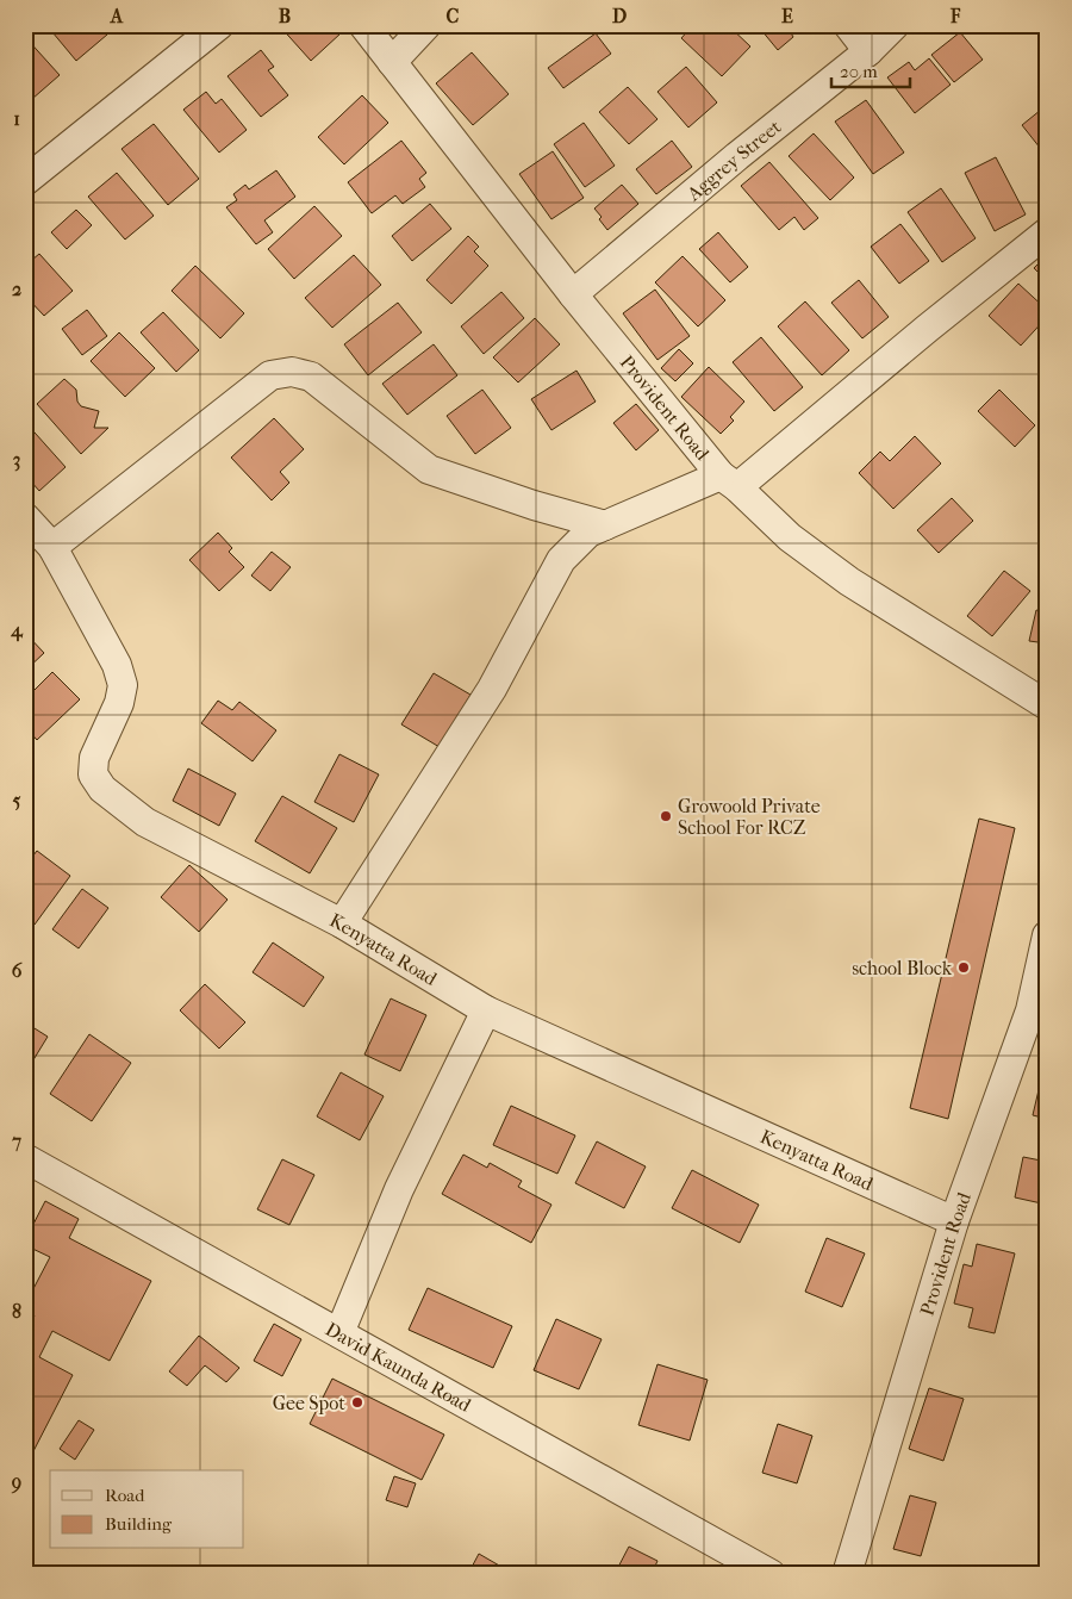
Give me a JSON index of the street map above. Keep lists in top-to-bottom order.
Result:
{
  "streets": {
    "street": [
      "Aggrey Street",
      "Provident Road",
      "Kenyatta Road",
      "David Kaunda Road"
    ]
  },
  "crossings": [
    ["Aggrey Street", "Provident Road"],
    ["Provident Road", "Kenyatta Road"]
  ],
  "places": ["Growoold Private School For RCZ", "school Block", "Gee Spot"],
  "legend": ["Road", "Building"],
  "scale_bar": "20 m",
  "grid": {
    "columns": [
      "A",
      "B",
      "C",
      "D",
      "E",
      "F"
    ],
    "rows": [
      "1",
      "2",
      "3",
      "4",
      "5",
      "6",
      "7",
      "8",
      "9"
    ]
  }
}
